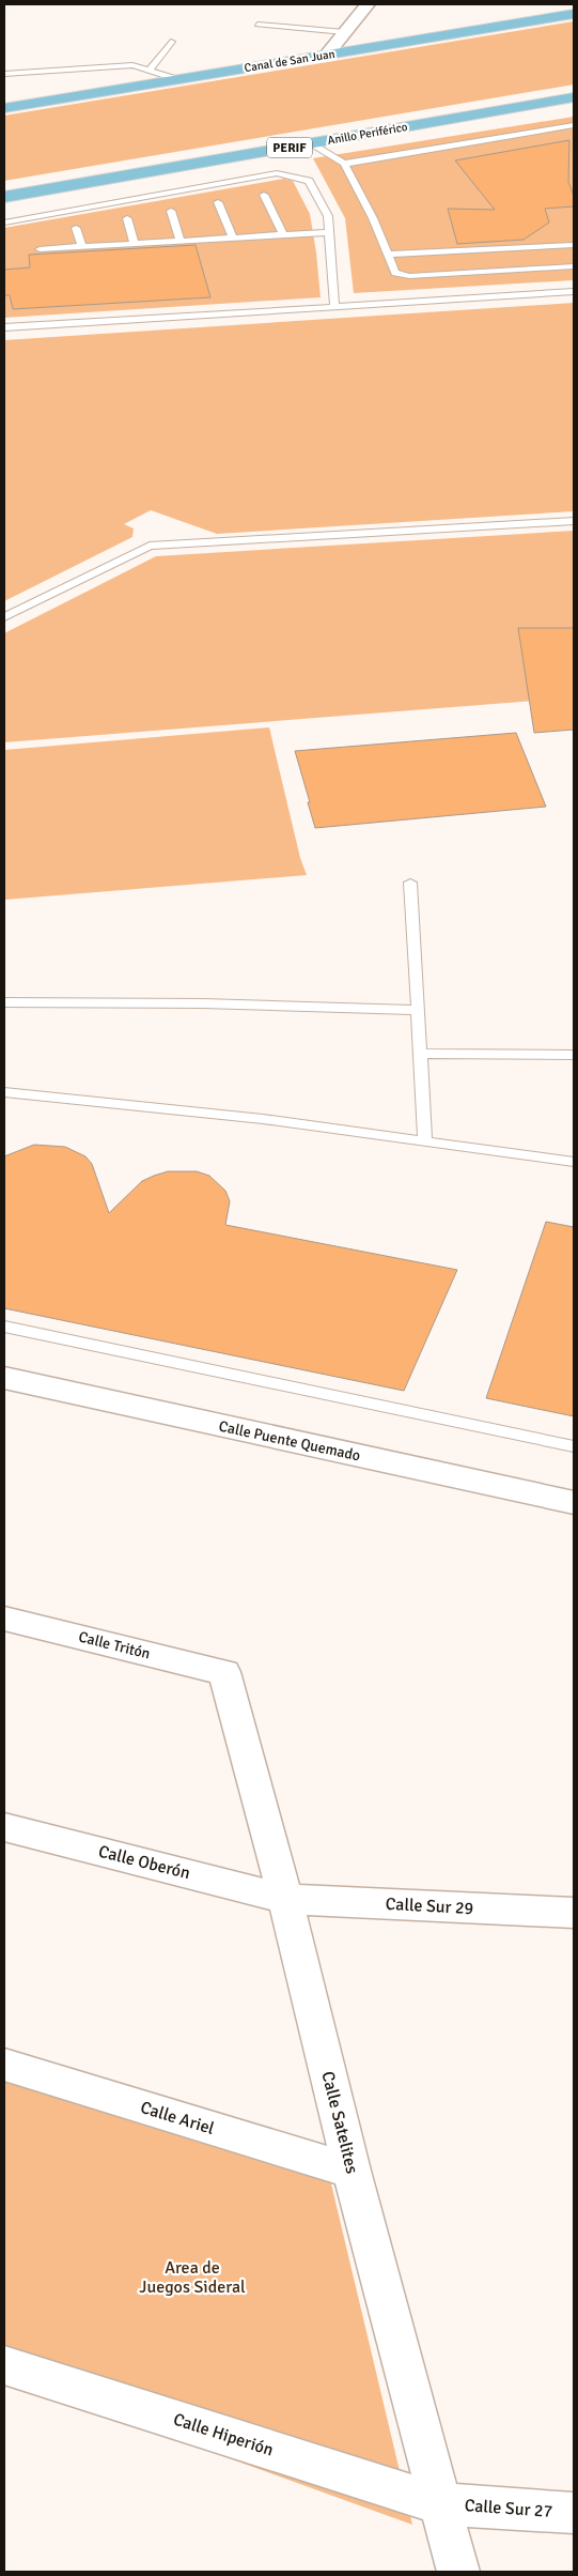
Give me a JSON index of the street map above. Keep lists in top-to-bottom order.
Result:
{
  "streets": {
    "main road": ["Canal de San Juan", "Anillo Periférico", "PERIF"],
    "street": [
      "Calle Puente Quemado",
      "Calle Tritón",
      "Calle Oberón",
      "Calle Sur 29",
      "Calle Ariel",
      "Calle Satelites",
      "Calle Hiperión",
      "Calle Sur 27"
    ]
  },
  "crossings": [
    ["Calle Tritón", "Calle Satelites"],
    ["Calle Oberón", "Calle Sur 29"],
    ["Calle Oberón", "Calle Satelites"],
    ["Calle Sur 29", "Calle Satelites"],
    ["Calle Ariel", "Calle Satelites"],
    ["Calle Satelites", "Calle Hiperión"],
    ["Calle Satelites", "Calle Sur 27"],
    ["Calle Hiperión", "Calle Sur 27"]
  ],
  "parks": ["Area de Juegos Sideral"]
}
